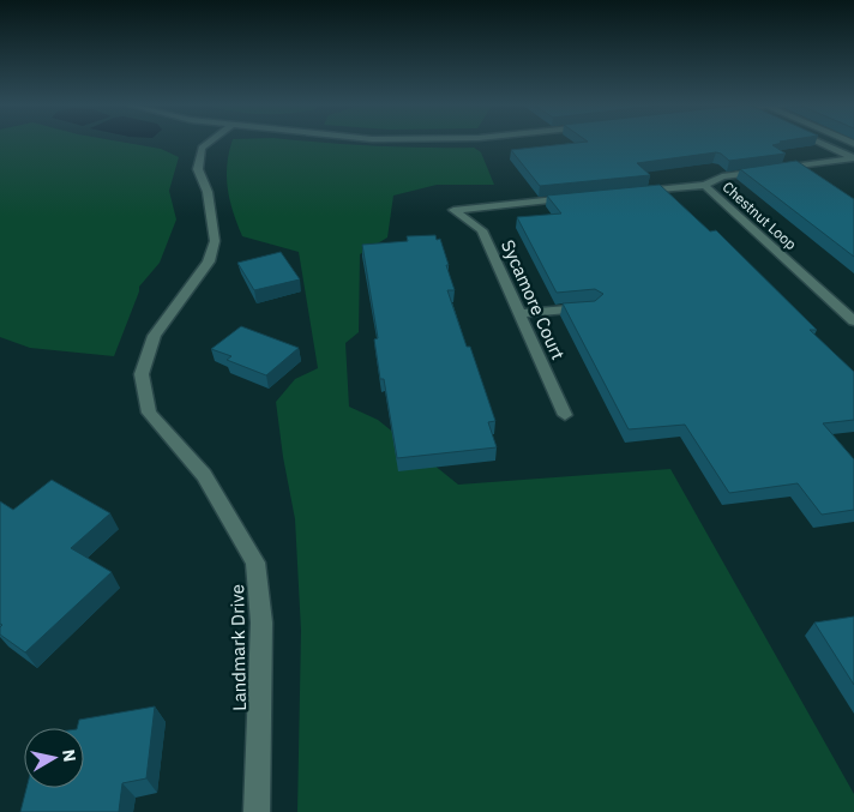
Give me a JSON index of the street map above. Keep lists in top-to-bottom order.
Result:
{
  "streets": {
    "street": ["Chestnut Loop", "Sycamore Court", "Landmark Drive"]
  },
  "north": "right"
}
